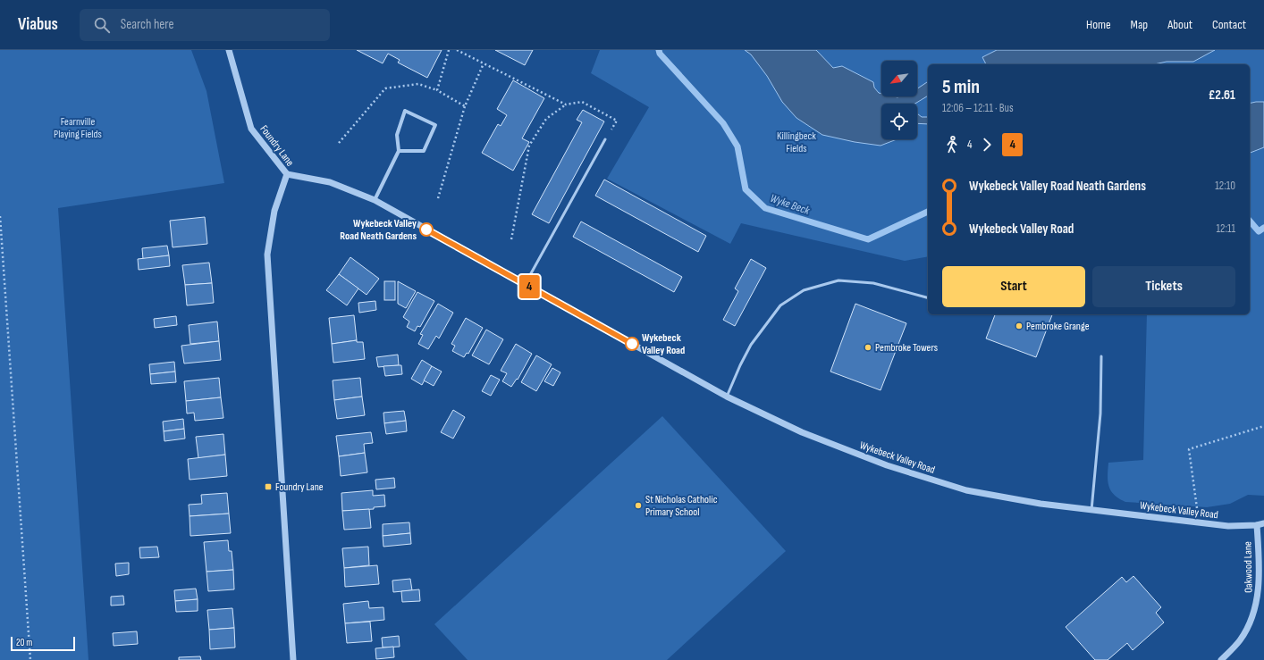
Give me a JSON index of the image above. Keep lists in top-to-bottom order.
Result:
{
  "streets": {
    "street": ["Foundry Lane", "Wykebeck Valley Road", "Oakwood Lane"]
  },
  "crossings": [
    ["Foundry Lane", "Wykebeck Valley Road"],
    ["Wykebeck Valley Road", "Oakwood Lane"]
  ],
  "water": ["Wyke Beck"],
  "parks": ["Fearnville Playing Fields", "Killingbeck Fields"],
  "places": {
    "other": [
      "Wykebeck Valley Road Neath Gardens",
      "Pembroke Grange",
      "Wykebeck Valley Road",
      "Pembroke Towers",
      "St Nicholas Catholic Primary School"
    ],
    "transit": ["Foundry Lane"]
  },
  "lines": ["bus line 4"],
  "scale_bar": "20 m",
  "north": "bottom left",
  "page": {
    "header": "Viabus",
    "search": "Search here",
    "nav": [
      "Home",
      "Map",
      "About",
      "Contact"
    ],
    "on_map": "4",
    "heading": ["5 min", "12:06 – 12:11 · Bus", "£2.61"],
    "legs": ["4", "4"],
    "list": [
      {
        "name": "Wykebeck Valley Road Neath Gardens",
        "value": "12:10"
      },
      {
        "name": "Wykebeck Valley Road",
        "value": "12:11"
      }
    ],
    "buttons": ["Start", "Tickets"],
    "scale": "20 m"
  }
}
